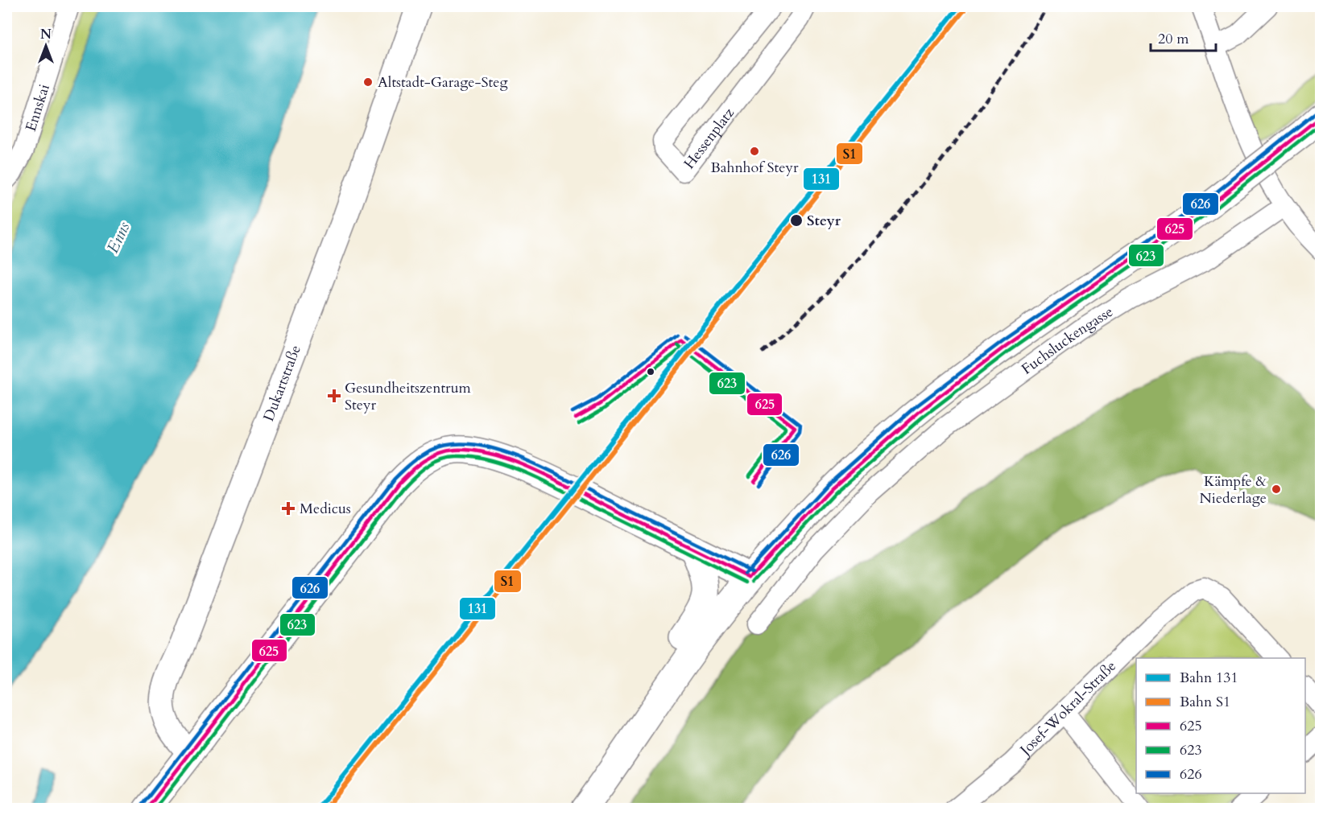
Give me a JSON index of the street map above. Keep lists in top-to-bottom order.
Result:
{
  "streets": {
    "street": [
      "Ennskai",
      "Hessenplatz",
      "Fuchsluckengasse",
      "Dukartstraße",
      "Josef-Wokral-Straße"
    ]
  },
  "water": ["Enns"],
  "places": {
    "other": [
      "Altstadt-Garage-Steg",
      "Bahnhof Steyr",
      "Steyr",
      "Kämpfe & Niederlage"
    ],
    "health": ["Gesundheitszentrum Steyr", "Medicus"]
  },
  "lines": [
    "rail line 131",
    "rail line S1",
    "transit line 626",
    "transit line 625",
    "transit line 623"
  ],
  "legend": [
    "Bahn 131",
    "Bahn S1",
    "625",
    "623",
    "626"
  ],
  "scale_bar": "20 m",
  "north": "top"
}
